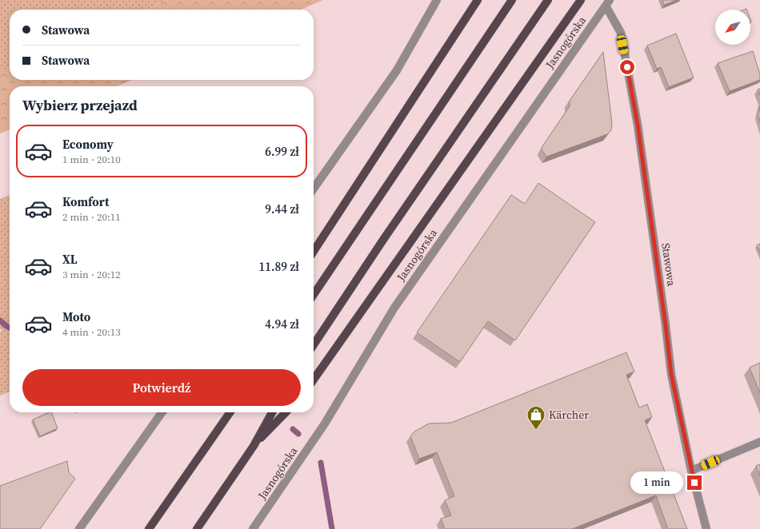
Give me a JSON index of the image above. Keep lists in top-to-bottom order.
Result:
{
  "streets": {
    "street": ["Jasnogórska", "Stawowa"]
  },
  "crossings": [
    ["Jasnogórska", "Stawowa"]
  ],
  "places": {
    "shop": ["Kärcher"]
  },
  "north": "bottom left",
  "page": {
    "banner": ["Stawowa", "Stawowa"],
    "heading": "Wybierz przejazd",
    "list": [
      {
        "name": "Economy",
        "note": "1 min · 20:10",
        "value": "6.99 zł"
      },
      {
        "name": "Komfort",
        "note": "2 min · 20:11",
        "value": "9.44 zł"
      },
      {
        "name": "XL",
        "note": "3 min · 20:12",
        "value": "11.89 zł"
      },
      {
        "name": "Moto",
        "note": "4 min · 20:13",
        "value": "4.94 zł"
      }
    ],
    "buttons": "Potwierdź",
    "bubble": "1 min"
  }
}
